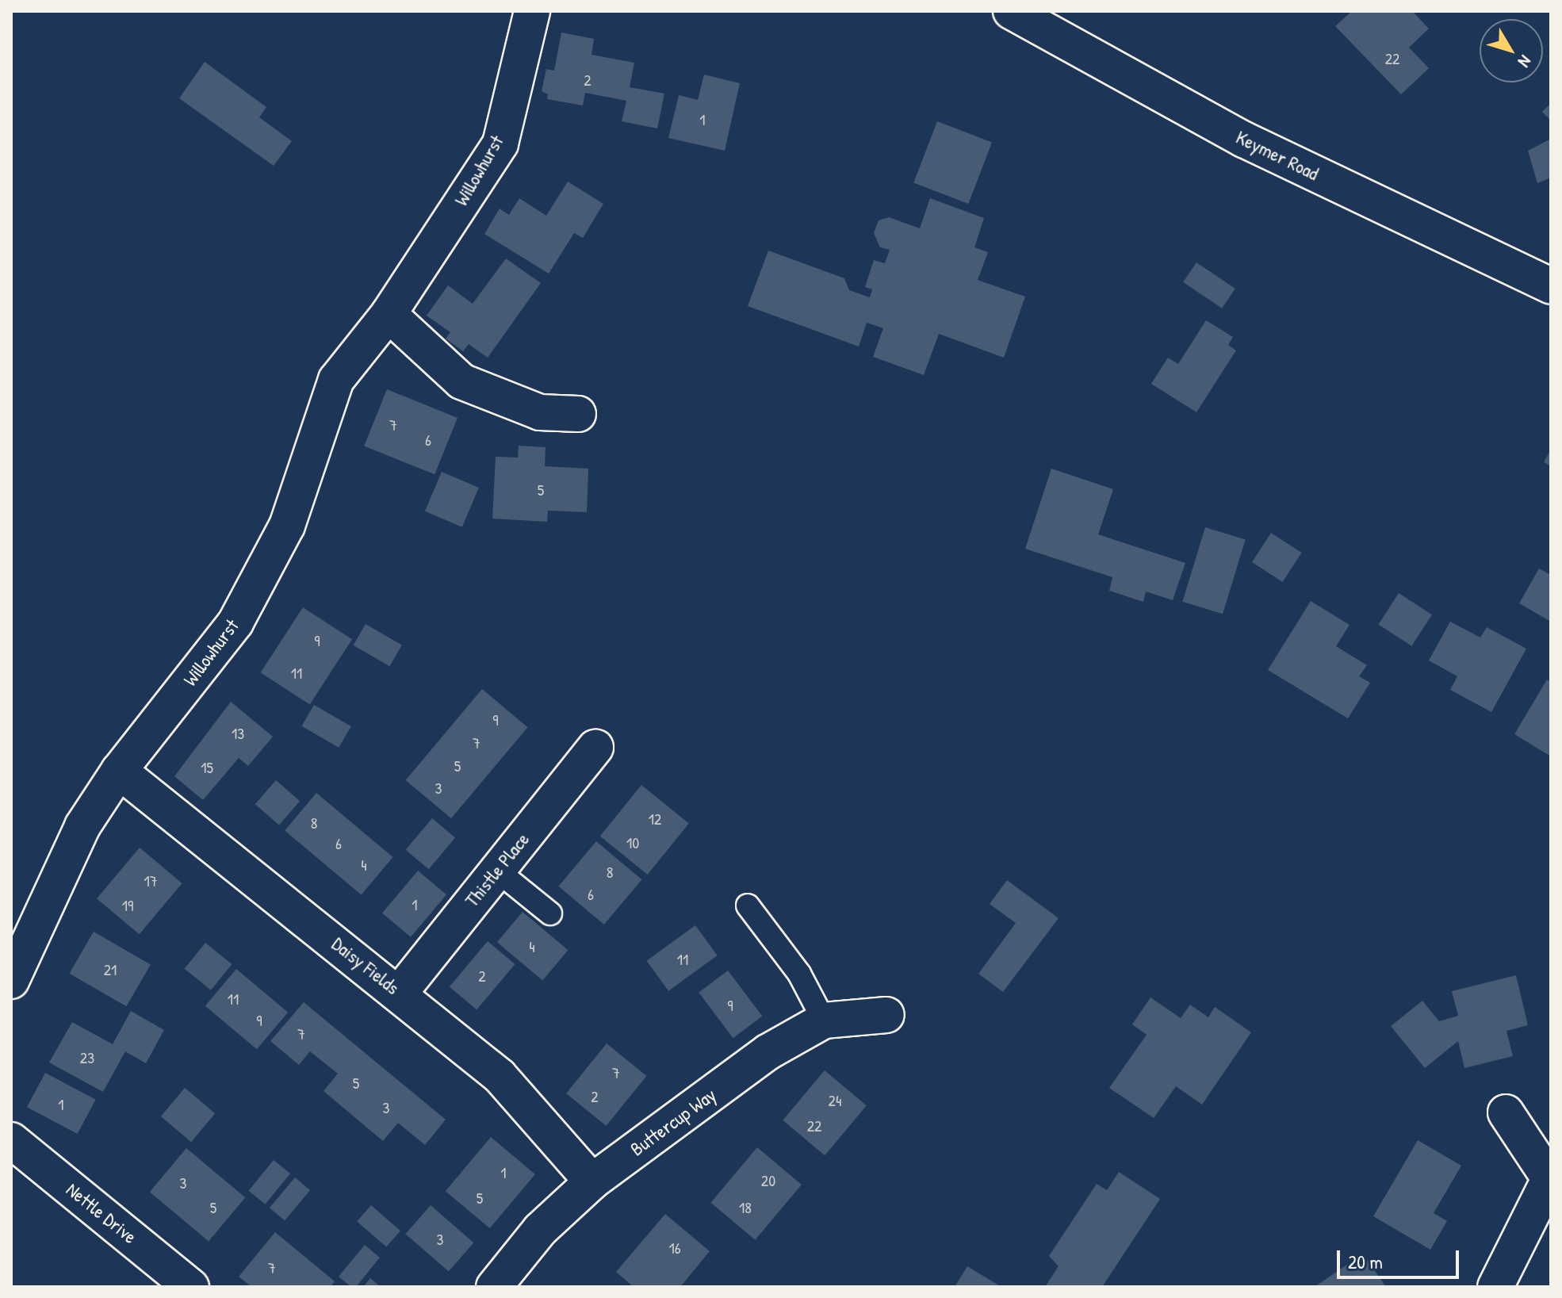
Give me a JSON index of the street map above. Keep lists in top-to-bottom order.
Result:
{
  "streets": {
    "street": [
      "Keymer Road",
      "Willowhurst",
      "Thistle Place",
      "Daisy Fields",
      "Buttercup Way",
      "Nettle Drive"
    ]
  },
  "crossings": [
    ["Willowhurst", "Daisy Fields"],
    ["Thistle Place", "Daisy Fields"],
    ["Daisy Fields", "Buttercup Way"]
  ],
  "house_numbers": [
    "22",
    "2",
    "1",
    "7",
    "6",
    "5",
    "9",
    "11",
    "9",
    "13",
    "7",
    "5",
    "15",
    "3",
    "12",
    "8",
    "10",
    "6",
    "4",
    "8",
    "17",
    "6",
    "1",
    "19",
    "4",
    "11",
    "21",
    "2",
    "11",
    "9",
    "9",
    "7",
    "23",
    "7",
    "5",
    "2",
    "24",
    "1",
    "3",
    "22",
    "1",
    "20",
    "3",
    "5",
    "5",
    "18",
    "3",
    "16",
    "7"
  ],
  "scale_bar": "20 m",
  "north": "bottom right"
}
